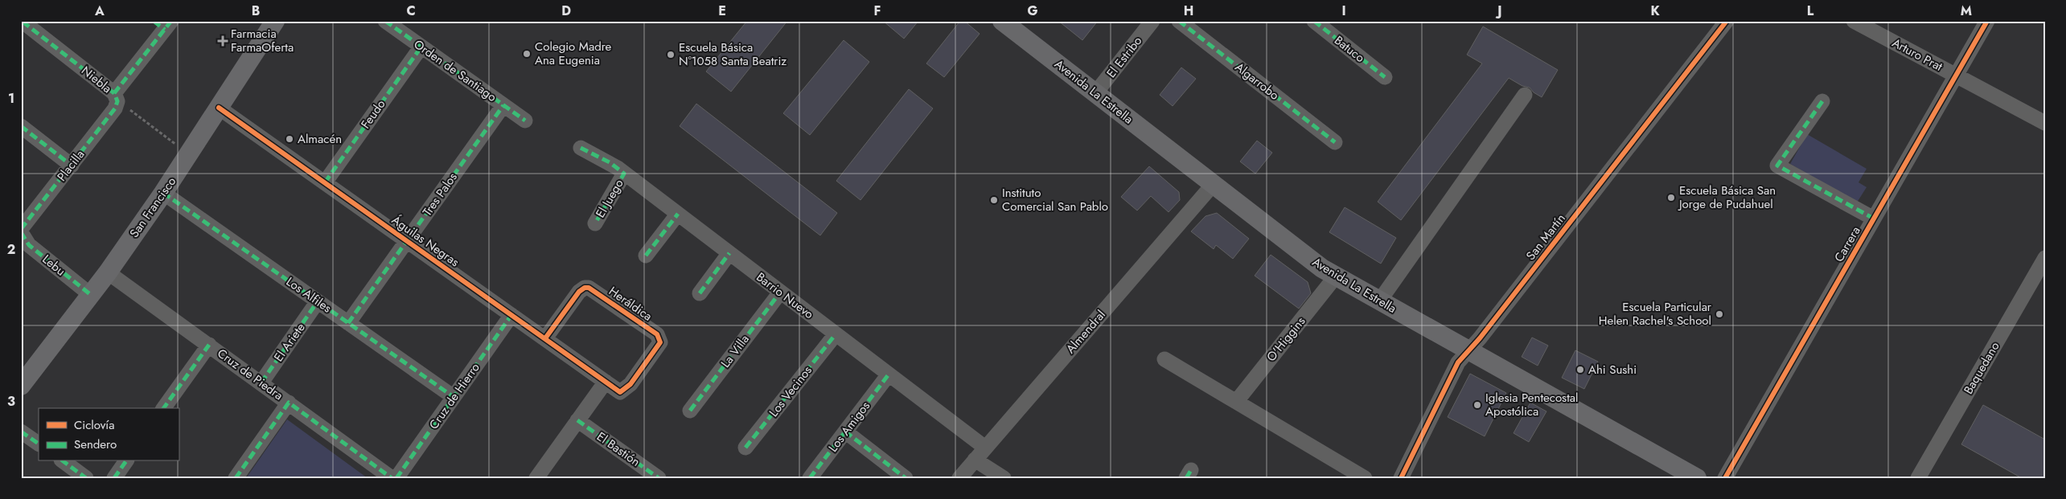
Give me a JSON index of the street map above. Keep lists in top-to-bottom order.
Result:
{
  "streets": {
    "main road": ["Avenida La Estrella", "San Francisco"],
    "street": [
      "Batuco",
      "Arturo Prat",
      "El Estribo",
      "Orden de Santiago",
      "Niebla",
      "Algarrobo",
      "Feudo",
      "Placilla",
      "Tres Palos",
      "El Juego",
      "San Martín",
      "Águilas Negras",
      "Carrera",
      "Lebu",
      "Los Alfiles",
      "Barrio Nuevo",
      "Heráldica",
      "Almendral",
      "O'Higgins",
      "El Ariete",
      "La Villa",
      "Baquedano",
      "Cruz de Piedra",
      "Los Vecinos",
      "Cruz de Hierro",
      "Los Amigos",
      "El Bastión"
    ]
  },
  "crossings": [
    ["Arturo Prat", "Carrera"],
    ["El Estribo", "Avenida La Estrella"],
    ["Orden de Santiago", "Feudo"],
    ["Orden de Santiago", "Tres Palos"],
    ["Niebla", "Placilla"],
    ["Niebla", "San Francisco"],
    ["Avenida La Estrella", "San Martín"],
    ["Avenida La Estrella", "Almendral"],
    ["Avenida La Estrella", "O'Higgins"],
    ["Feudo", "Águilas Negras"],
    ["Tres Palos", "Águilas Negras"],
    ["Tres Palos", "Los Alfiles"],
    ["El Juego", "Barrio Nuevo"],
    ["San Francisco", "Águilas Negras"],
    ["San Francisco", "Lebu"],
    ["San Francisco", "Los Alfiles"],
    ["San Francisco", "Cruz de Piedra"],
    ["Águilas Negras", "Heráldica"],
    ["Águilas Negras", "Cruz de Hierro"],
    ["Los Alfiles", "El Ariete"],
    ["Los Alfiles", "Cruz de Hierro"],
    ["Barrio Nuevo", "Almendral"],
    ["Barrio Nuevo", "La Villa"],
    ["Barrio Nuevo", "Los Vecinos"],
    ["Barrio Nuevo", "Los Amigos"],
    ["El Ariete", "Cruz de Piedra"]
  ],
  "places": {
    "health": ["Farmacia FarmaOferta"],
    "other": [
      "Colegio Madre Ana Eugenia",
      "Escuela Básica N°1058 Santa Beatriz",
      "Almacén",
      "Escuela Básica San Jorge de Pudahuel",
      "Instituto Comercial San Pablo",
      "Escuela Particular Helen Rachel's School",
      "Ahi Sushi",
      "Iglesia Pentecostal Apostólica"
    ]
  },
  "legend": ["Ciclovía", "Sendero"],
  "grid": {
    "columns": [
      "A",
      "B",
      "C",
      "D",
      "E",
      "F",
      "G",
      "H",
      "I",
      "J",
      "K",
      "L",
      "M"
    ],
    "rows": ["1", "2", "3"]
  }
}
